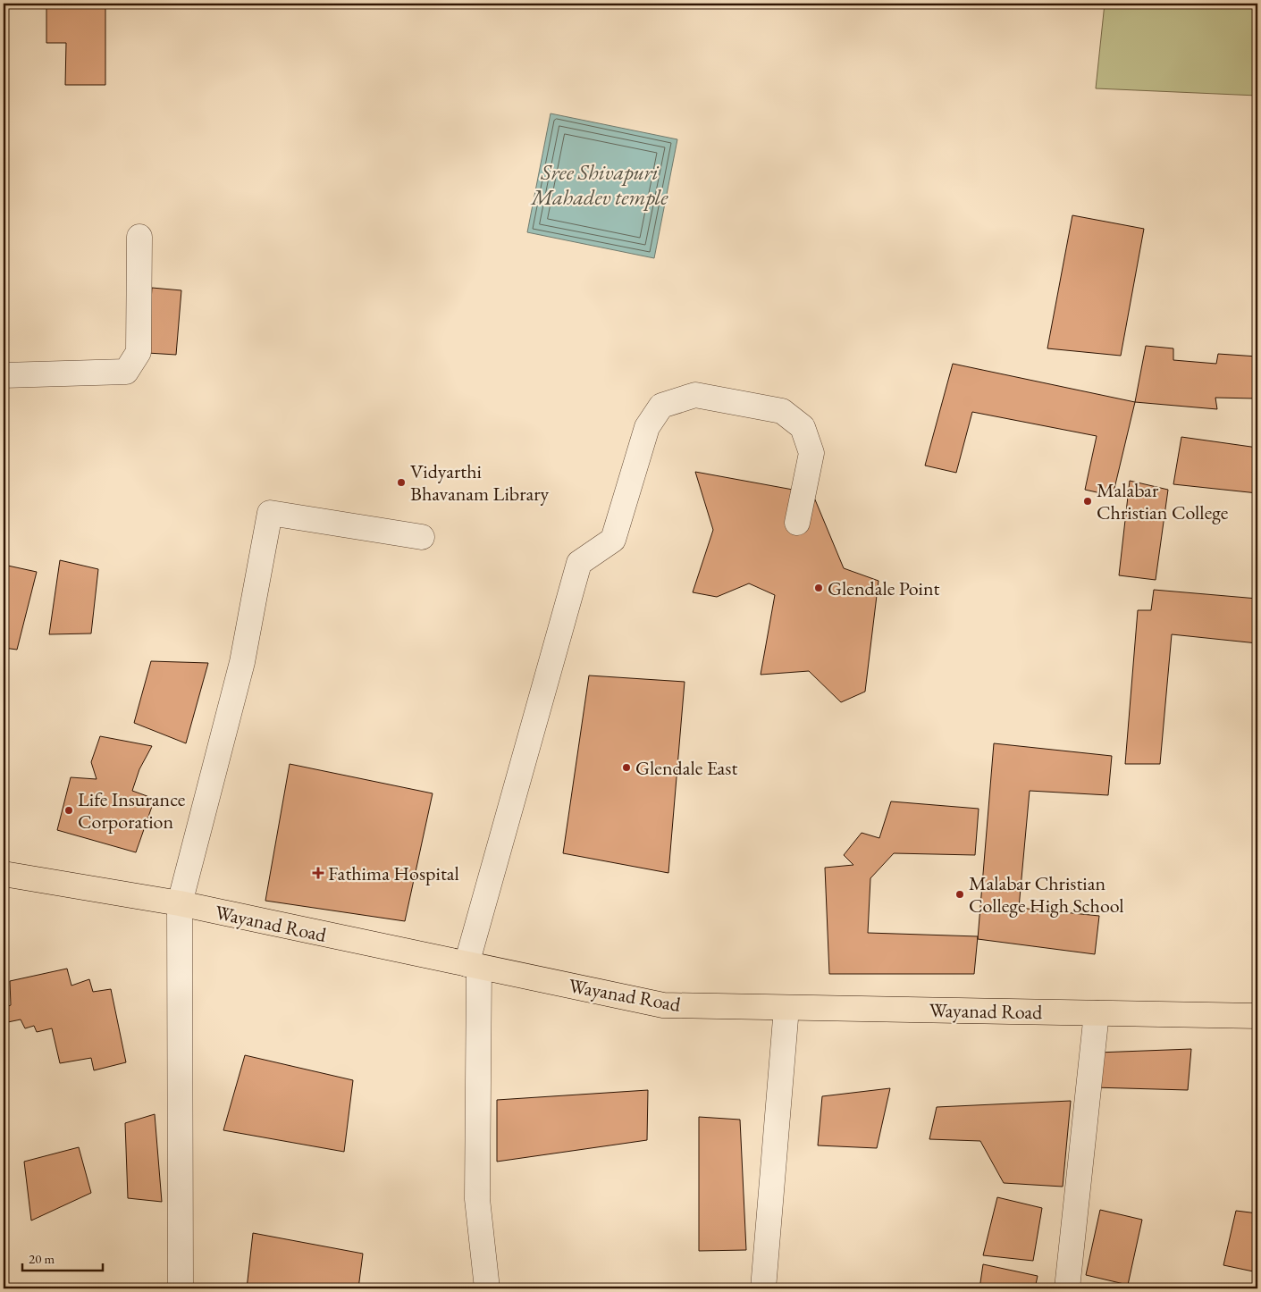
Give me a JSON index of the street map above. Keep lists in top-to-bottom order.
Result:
{
  "streets": {
    "main road": ["Wayanad Road"]
  },
  "water": ["Sree Shivapuri Mahadev temple"],
  "places": {
    "other": [
      "Vidyarthi Bhavanam Library",
      "Malabar Christian College",
      "Glendale Point",
      "Glendale East",
      "Life Insurance Corporation",
      "Malabar Christian College High School"
    ],
    "health": ["Fathima Hospital"]
  },
  "scale_bar": "20 m"
}
